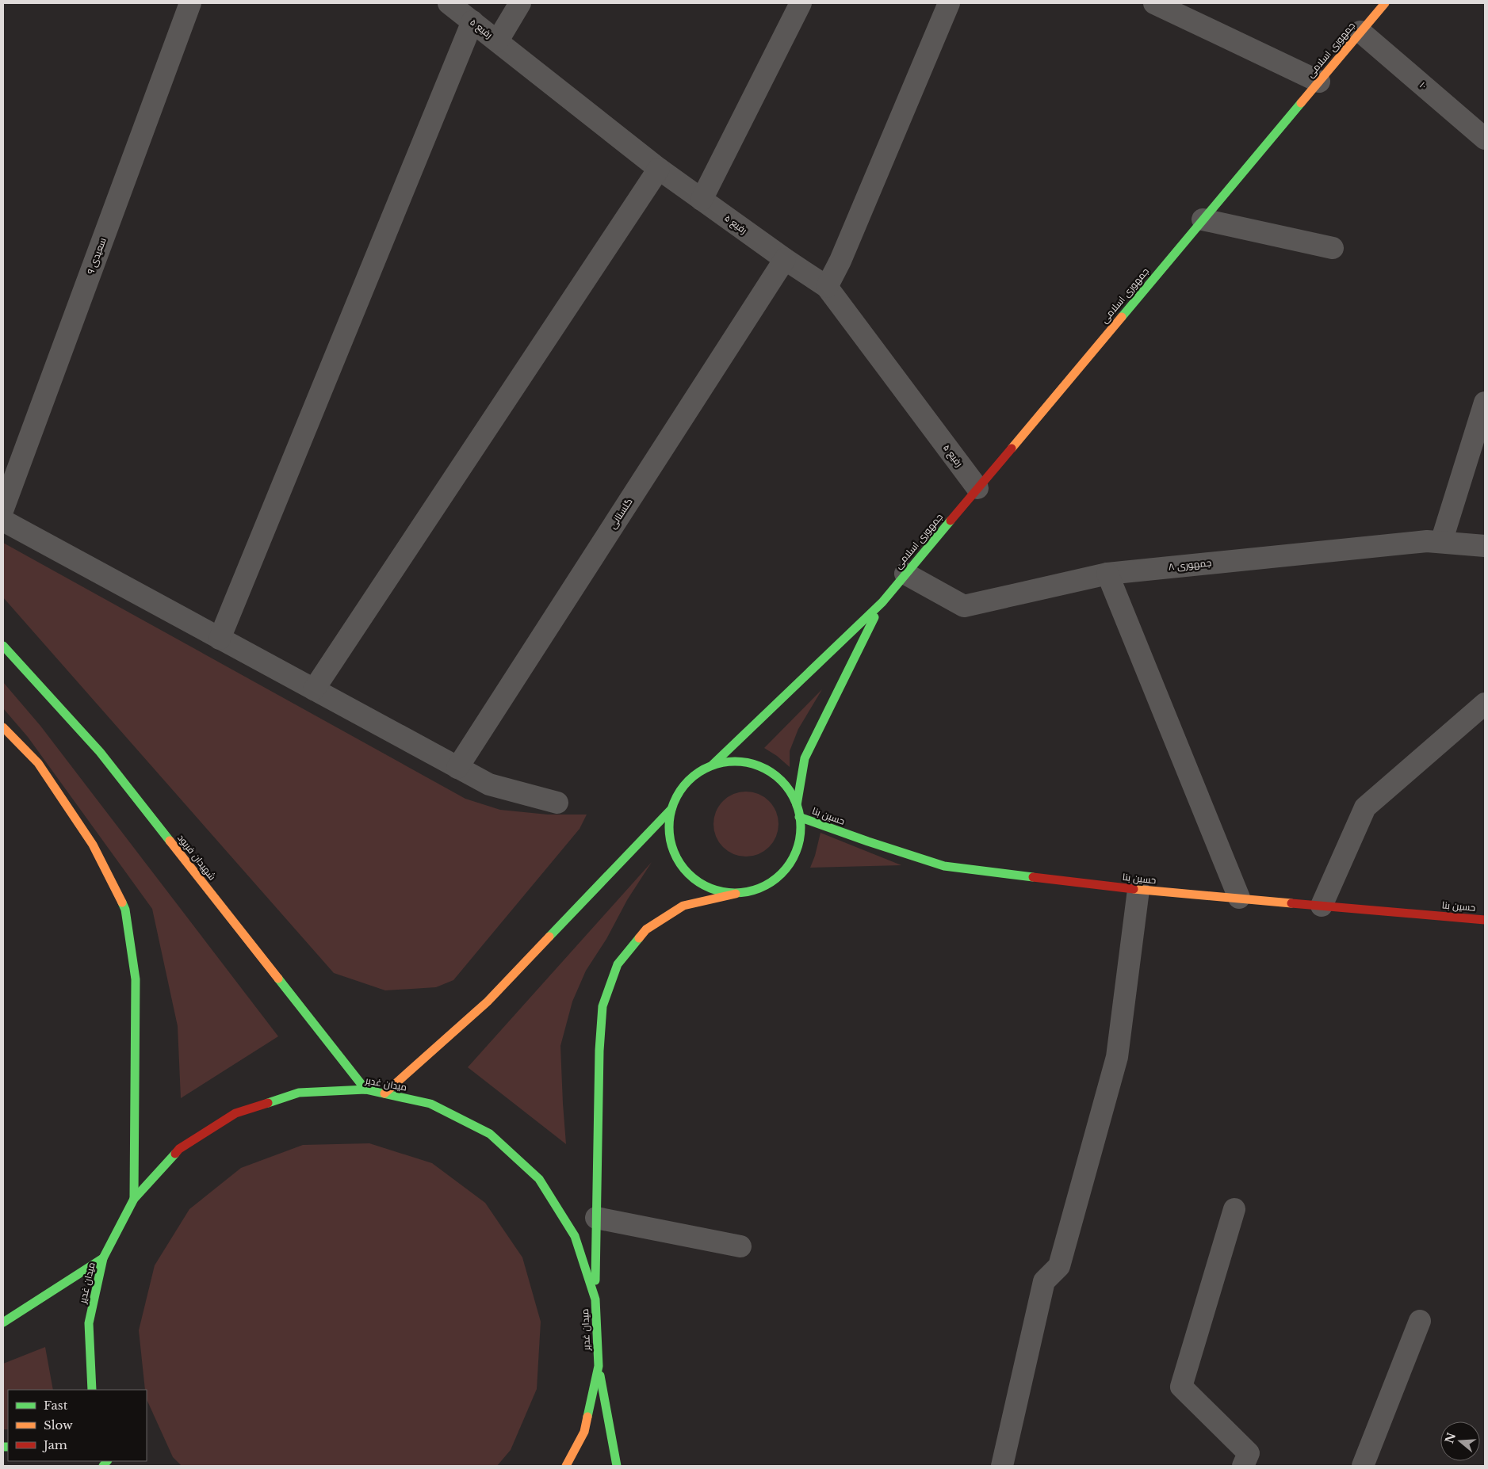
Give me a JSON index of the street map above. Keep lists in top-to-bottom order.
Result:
{
  "streets": {
    "street": [
      "رفیع ۵",
      "جمهوری اسلامی",
      "۱۰",
      "سعیدی ۹",
      "گلستانی",
      "جمهوری ۸",
      "حسین بنا",
      "شهيدان فربود",
      "میدان غدیر"
    ]
  },
  "crossings": [
    ["رفیع ۵", "جمهوری اسلامی"],
    ["رفیع ۵", "گلستانی"],
    ["جمهوری اسلامی", "۱۰"],
    ["جمهوری اسلامی", "جمهوری ۸"],
    ["شهيدان فربود", "میدان غدیر"]
  ],
  "legend": ["Fast", "Slow", "Jam"],
  "north": "left"
}
